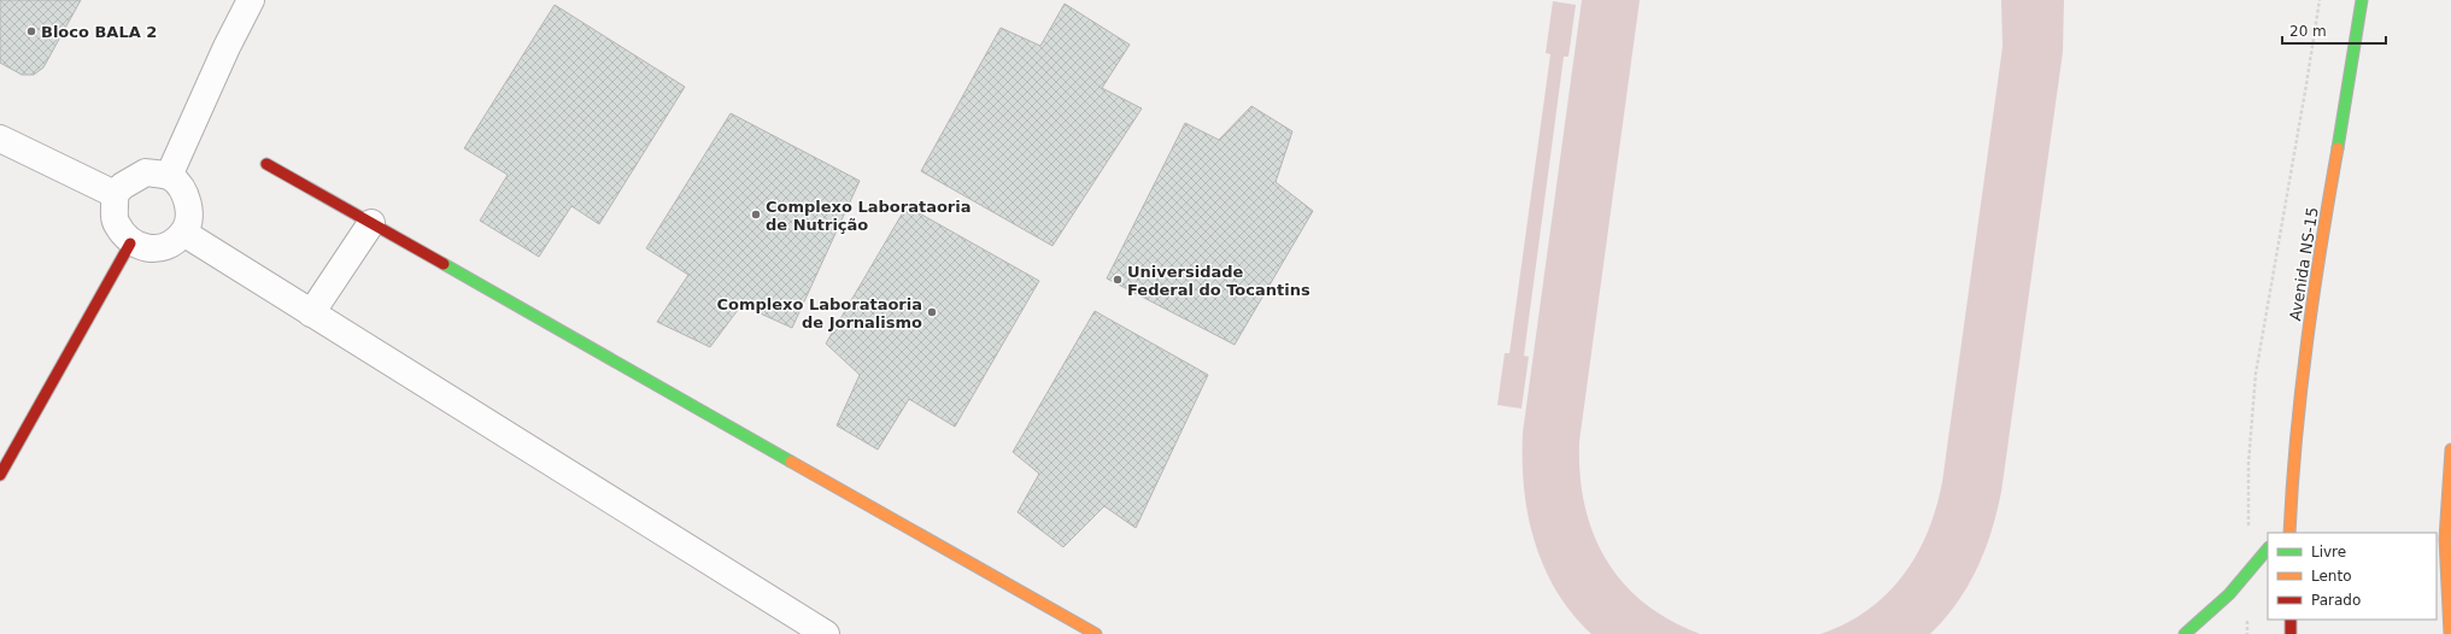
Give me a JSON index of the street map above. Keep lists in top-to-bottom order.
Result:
{
  "streets": {
    "street": ["Avenida NS-15"]
  },
  "places": [
    "Bloco BALA 2",
    "Complexo Laborataoria de Nutrição",
    "Universidade Federal do Tocantins",
    "Complexo Laborataoria de Jornalismo"
  ],
  "legend": ["Livre", "Lento", "Parado"],
  "scale_bar": "20 m"
}
